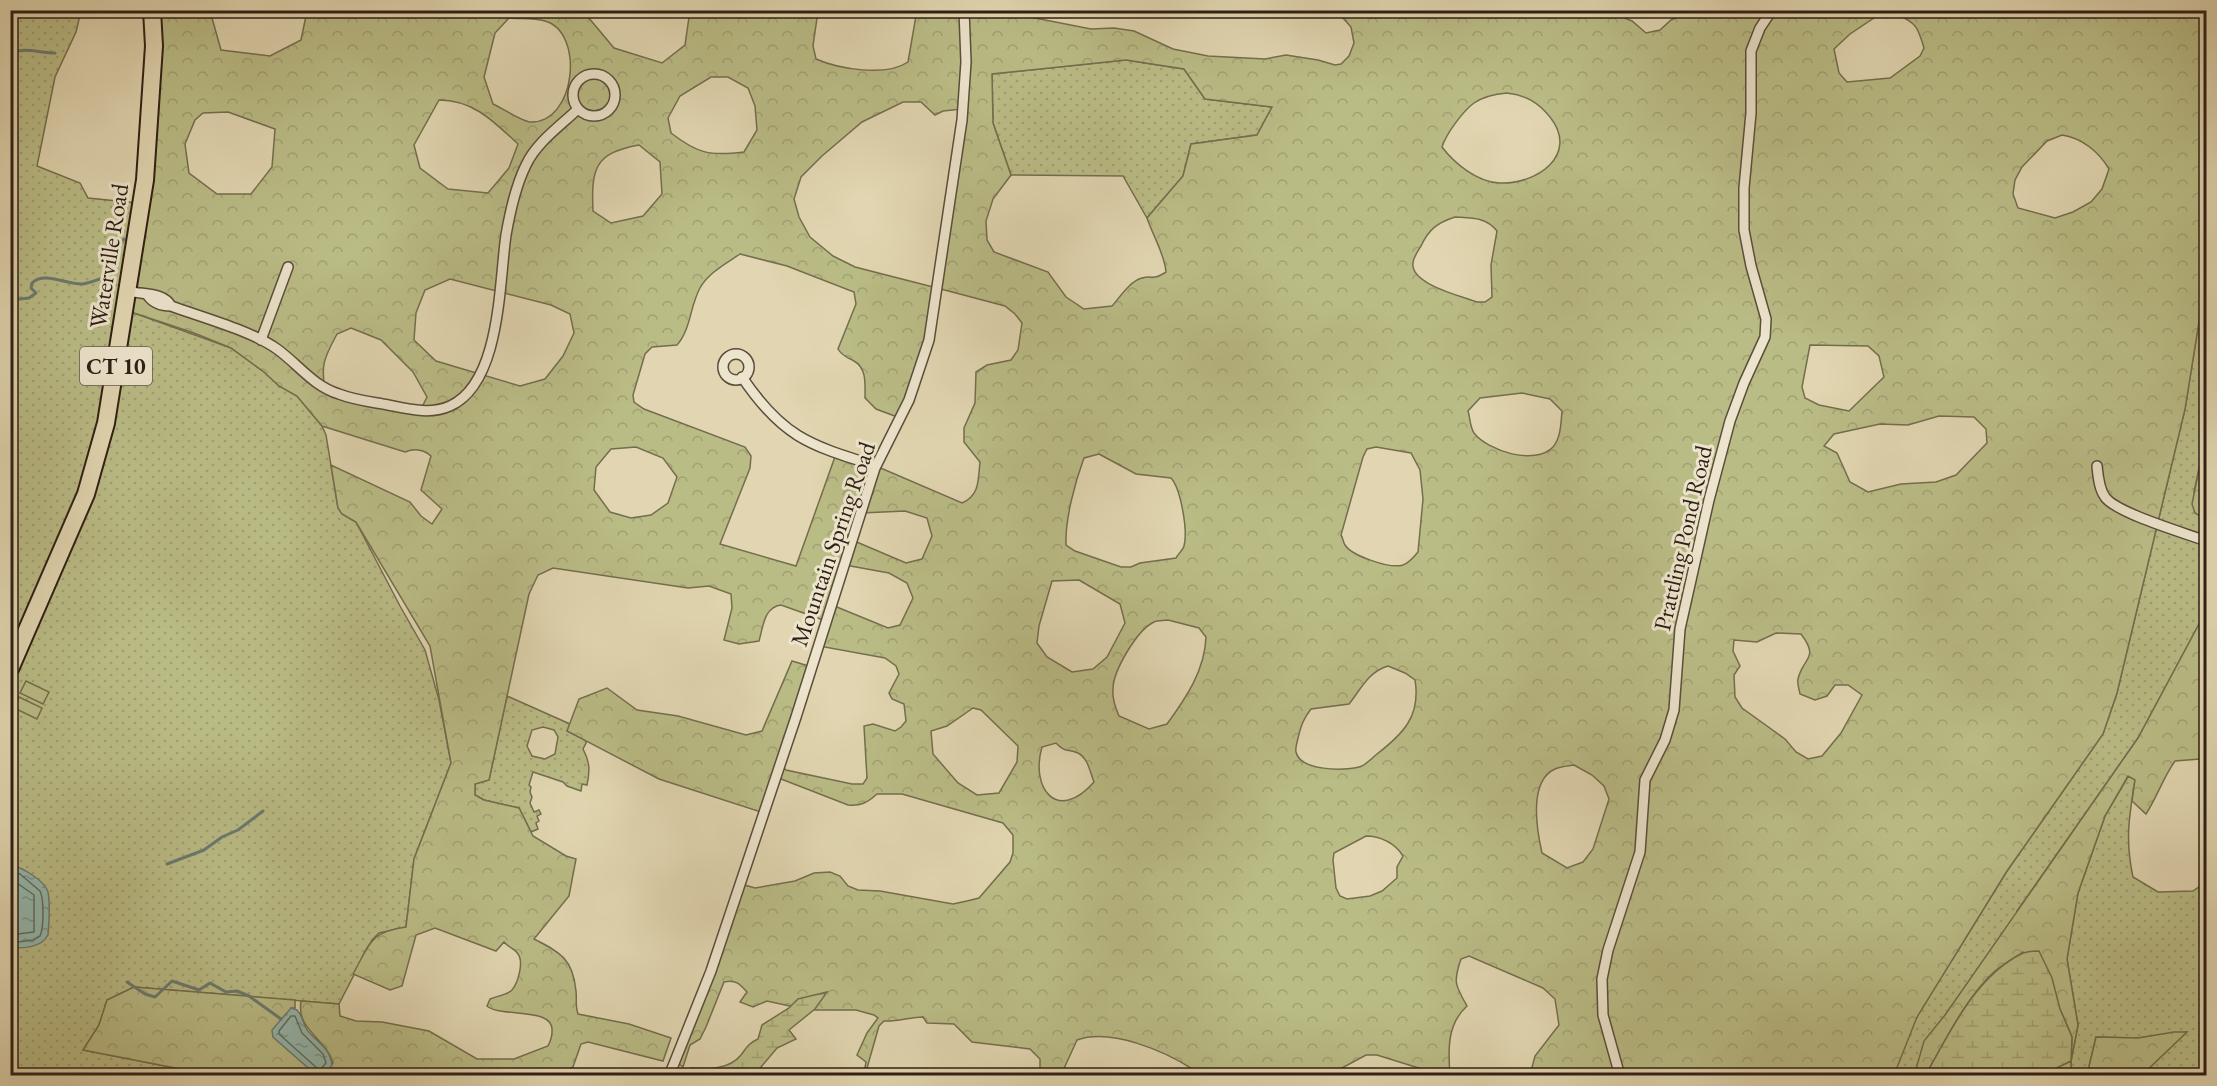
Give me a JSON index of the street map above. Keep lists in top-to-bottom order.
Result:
{
  "streets": {
    "highway": ["Waterville Road", "CT 10"],
    "street": ["Prattling Pond Road", "Mountain Spring Road"]
  }
}
